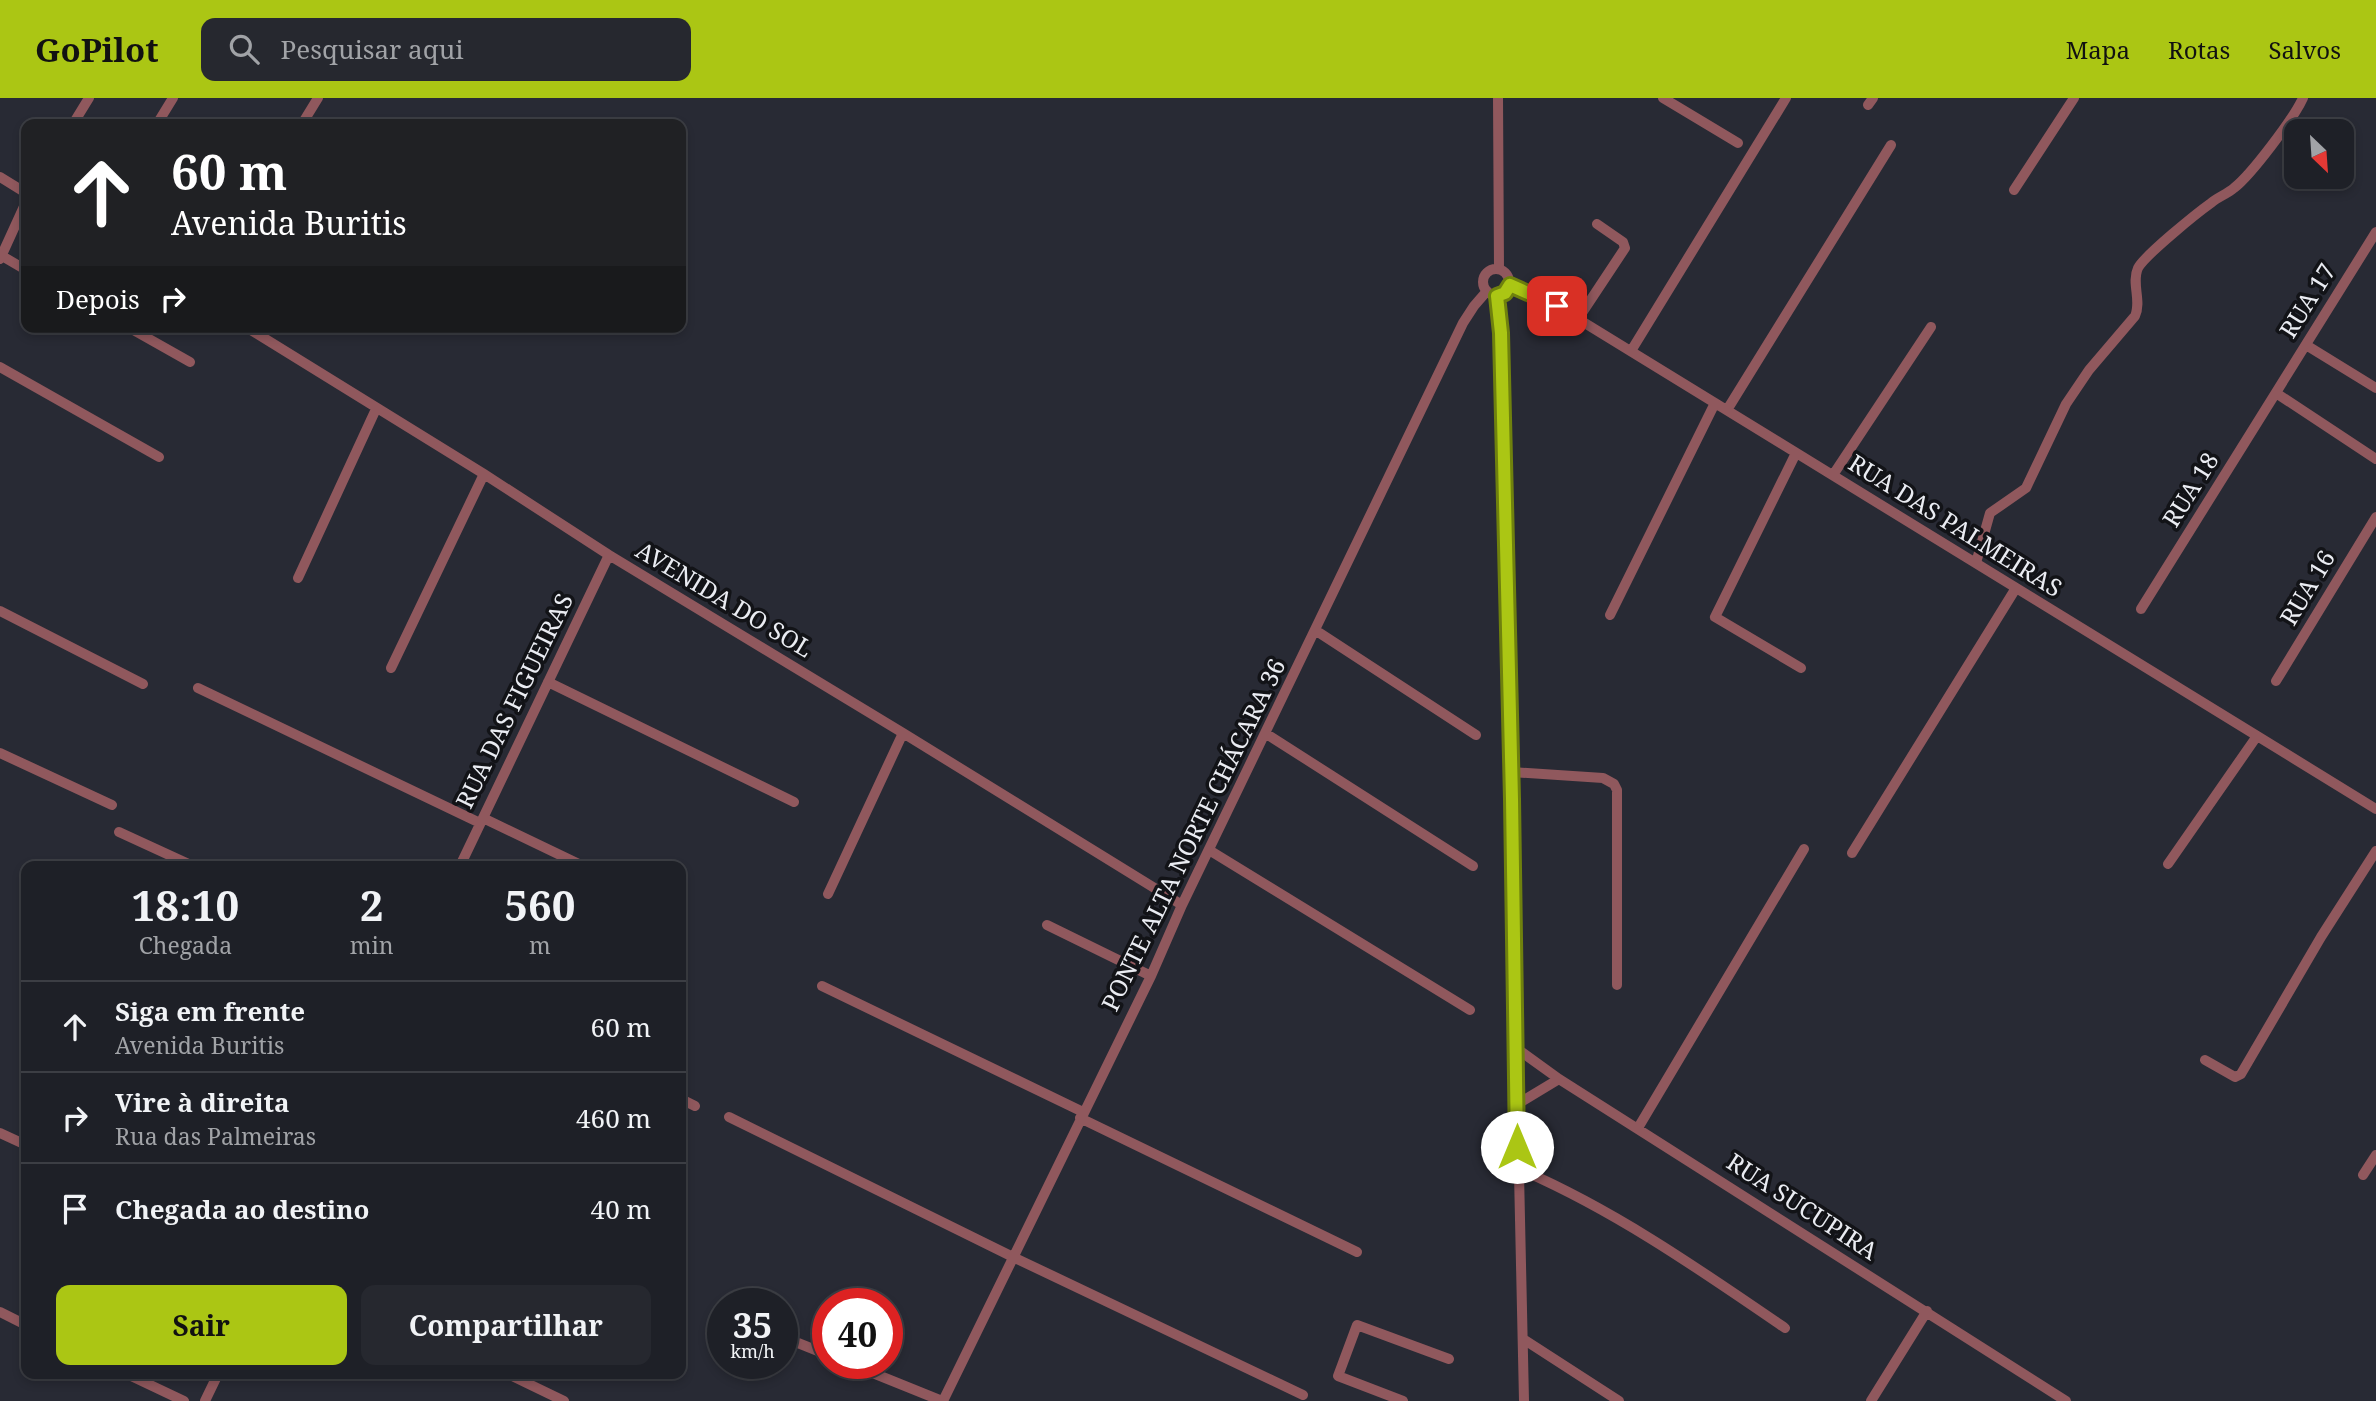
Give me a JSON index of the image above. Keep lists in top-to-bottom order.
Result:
{
  "streets": {
    "street": [
      "RUA 17",
      "RUA 18",
      "RUA DAS PALMEIRAS",
      "RUA 16",
      "AVENIDA DO SOL",
      "RUA DAS FIGUEIRAS",
      "PONTE ALTA NORTE CHÁCARA 36",
      "RUA SUCUPIRA"
    ]
  },
  "crossings": [
    ["RUA 17", "RUA 18"],
    ["RUA DAS PALMEIRAS", "PONTE ALTA NORTE CHÁCARA 36"],
    ["AVENIDA DO SOL", "RUA DAS FIGUEIRAS"],
    ["AVENIDA DO SOL", "PONTE ALTA NORTE CHÁCARA 36"]
  ],
  "north": "bottom right",
  "page": {
    "header": "GoPilot",
    "search": "Pesquisar aqui",
    "nav": ["Mapa", "Rotas", "Salvos"],
    "turn": ["60 m", "Avenida Buritis"],
    "then": "Depois",
    "eta": [
      "18:10",
      "Chegada",
      "2",
      "min",
      "560",
      "m"
    ],
    "list": [
      {
        "name": "Siga em frente",
        "note": "Avenida Buritis",
        "value": "60 m"
      },
      {
        "name": "Vire à direita",
        "note": "Rua das Palmeiras",
        "value": "460 m"
      },
      {
        "name": "Chegada ao destino",
        "value": "40 m"
      }
    ],
    "buttons": ["Sair", "Compartilhar"],
    "speed": "35 km/h",
    "limit": "40"
  }
}
